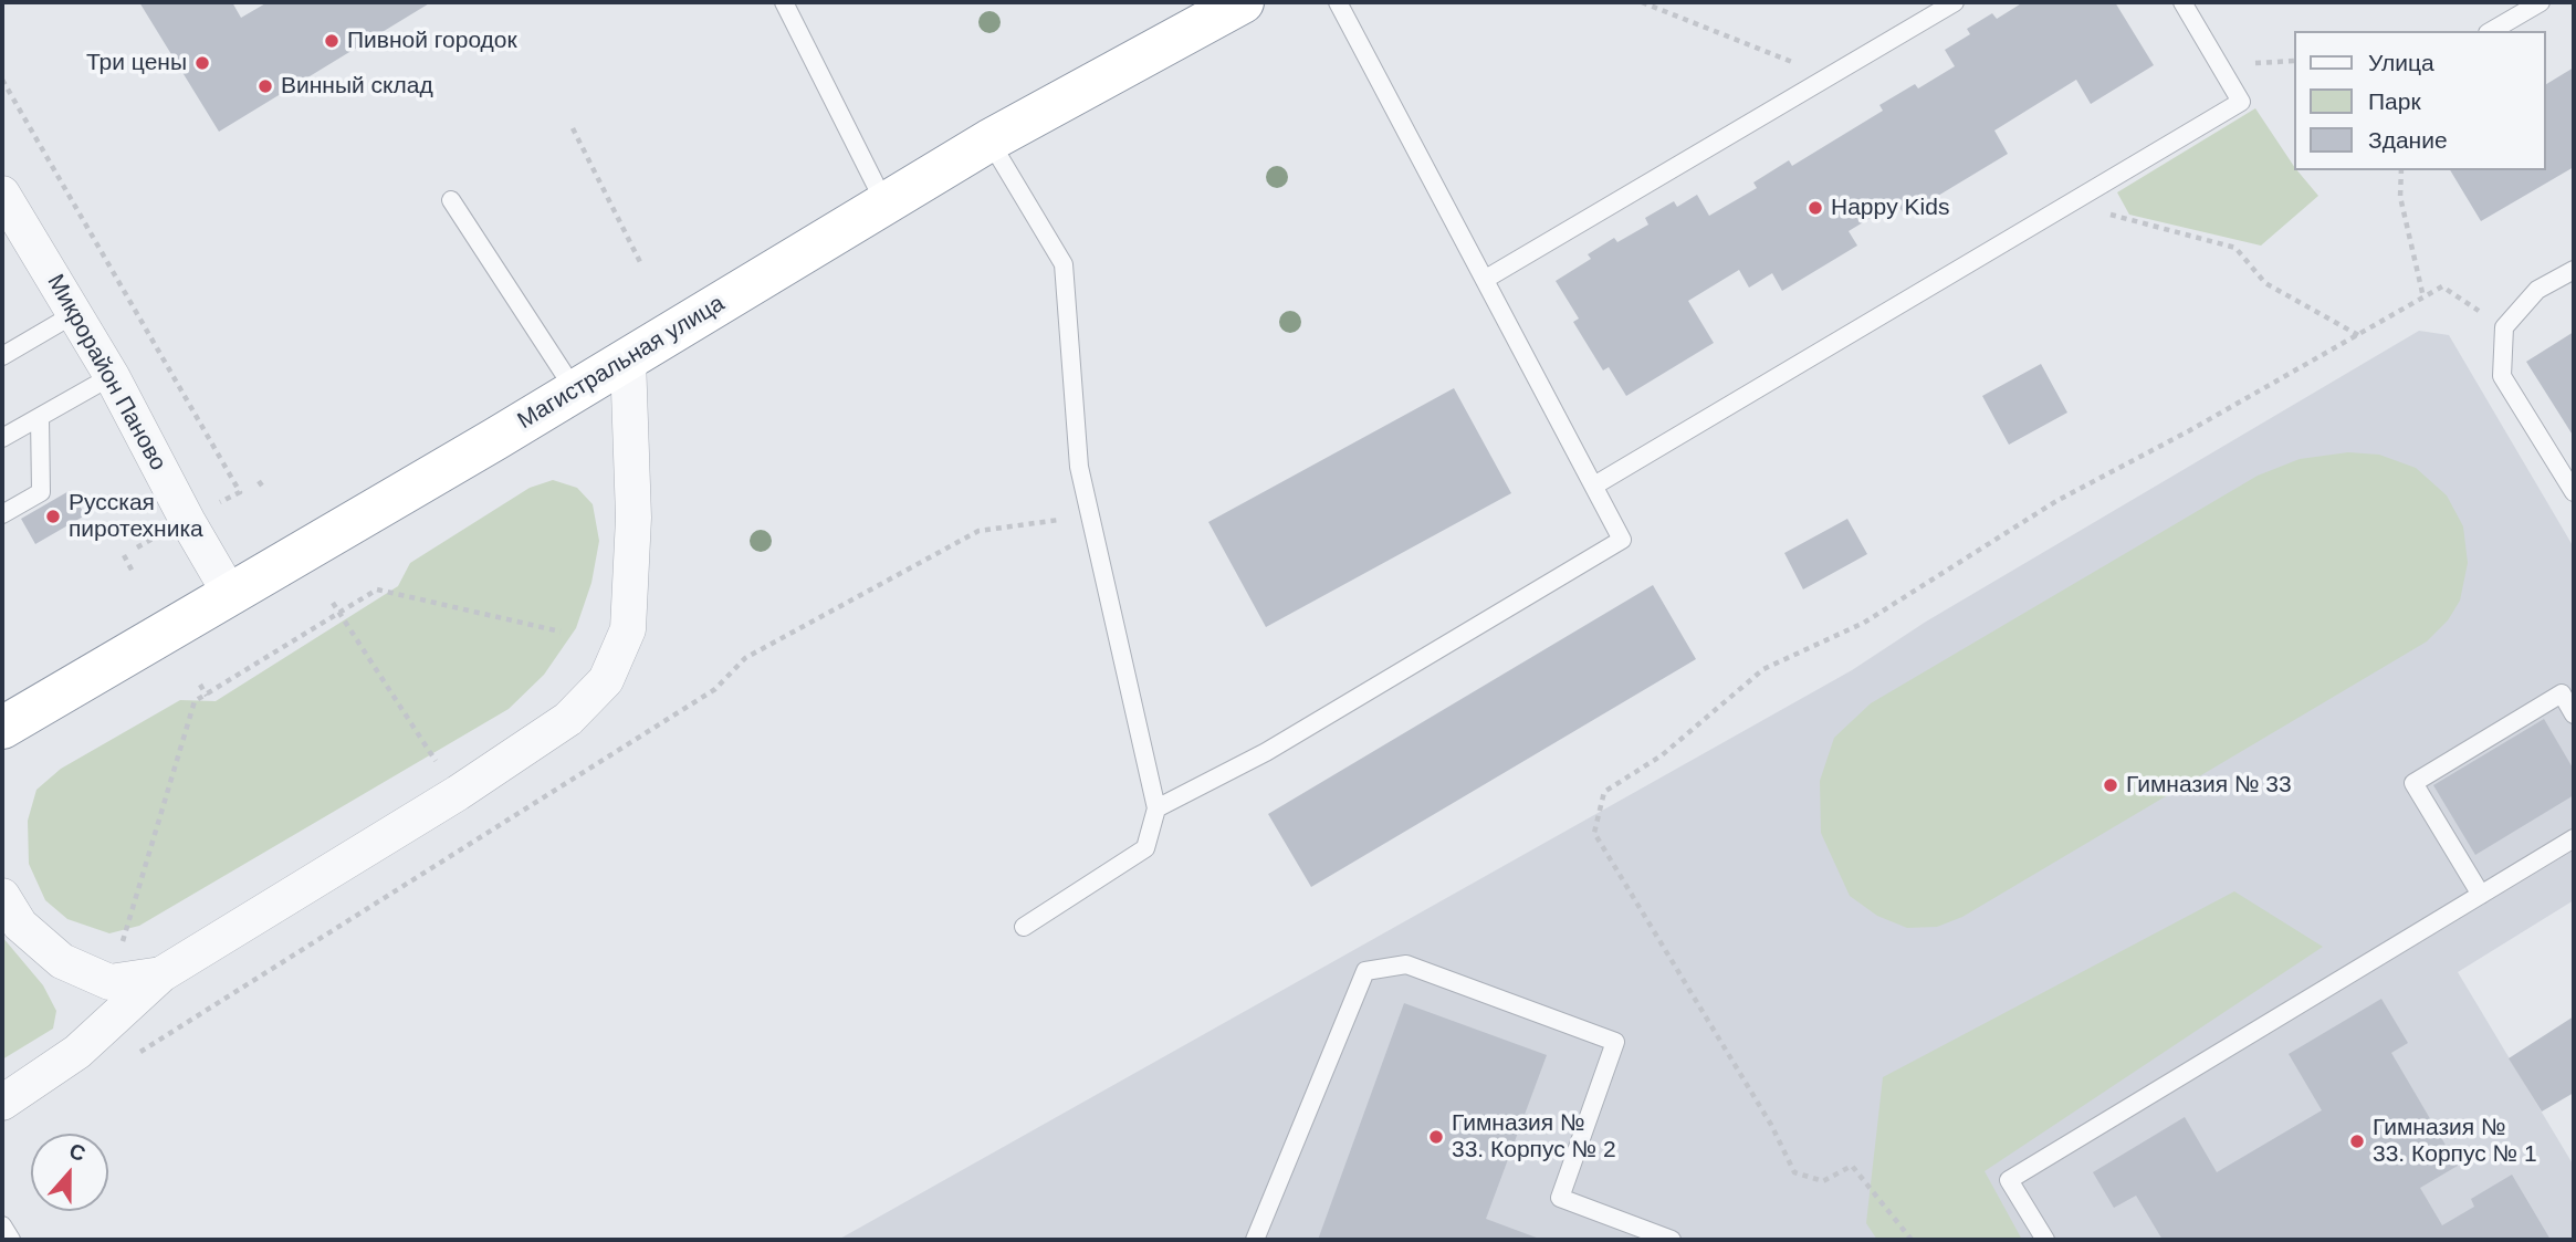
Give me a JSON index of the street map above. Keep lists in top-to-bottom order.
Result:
{
  "streets": {
    "highway": ["Магистральная улица"],
    "street": ["Микрорайон Паново"]
  },
  "crossings": [
    ["Магистральная улица", "Микрорайон Паново"]
  ],
  "places": [
    "Пивной городок",
    "Три цены",
    "Винный склад",
    "Happy Kids",
    "Русская пиротехника",
    "Гимназия № 33",
    "Гимназия № 33. Корпус № 2",
    "Гимназия № 33. Корпус № 1"
  ],
  "legend": ["Улица", "Парк", "Здание"],
  "north": "top"
}
